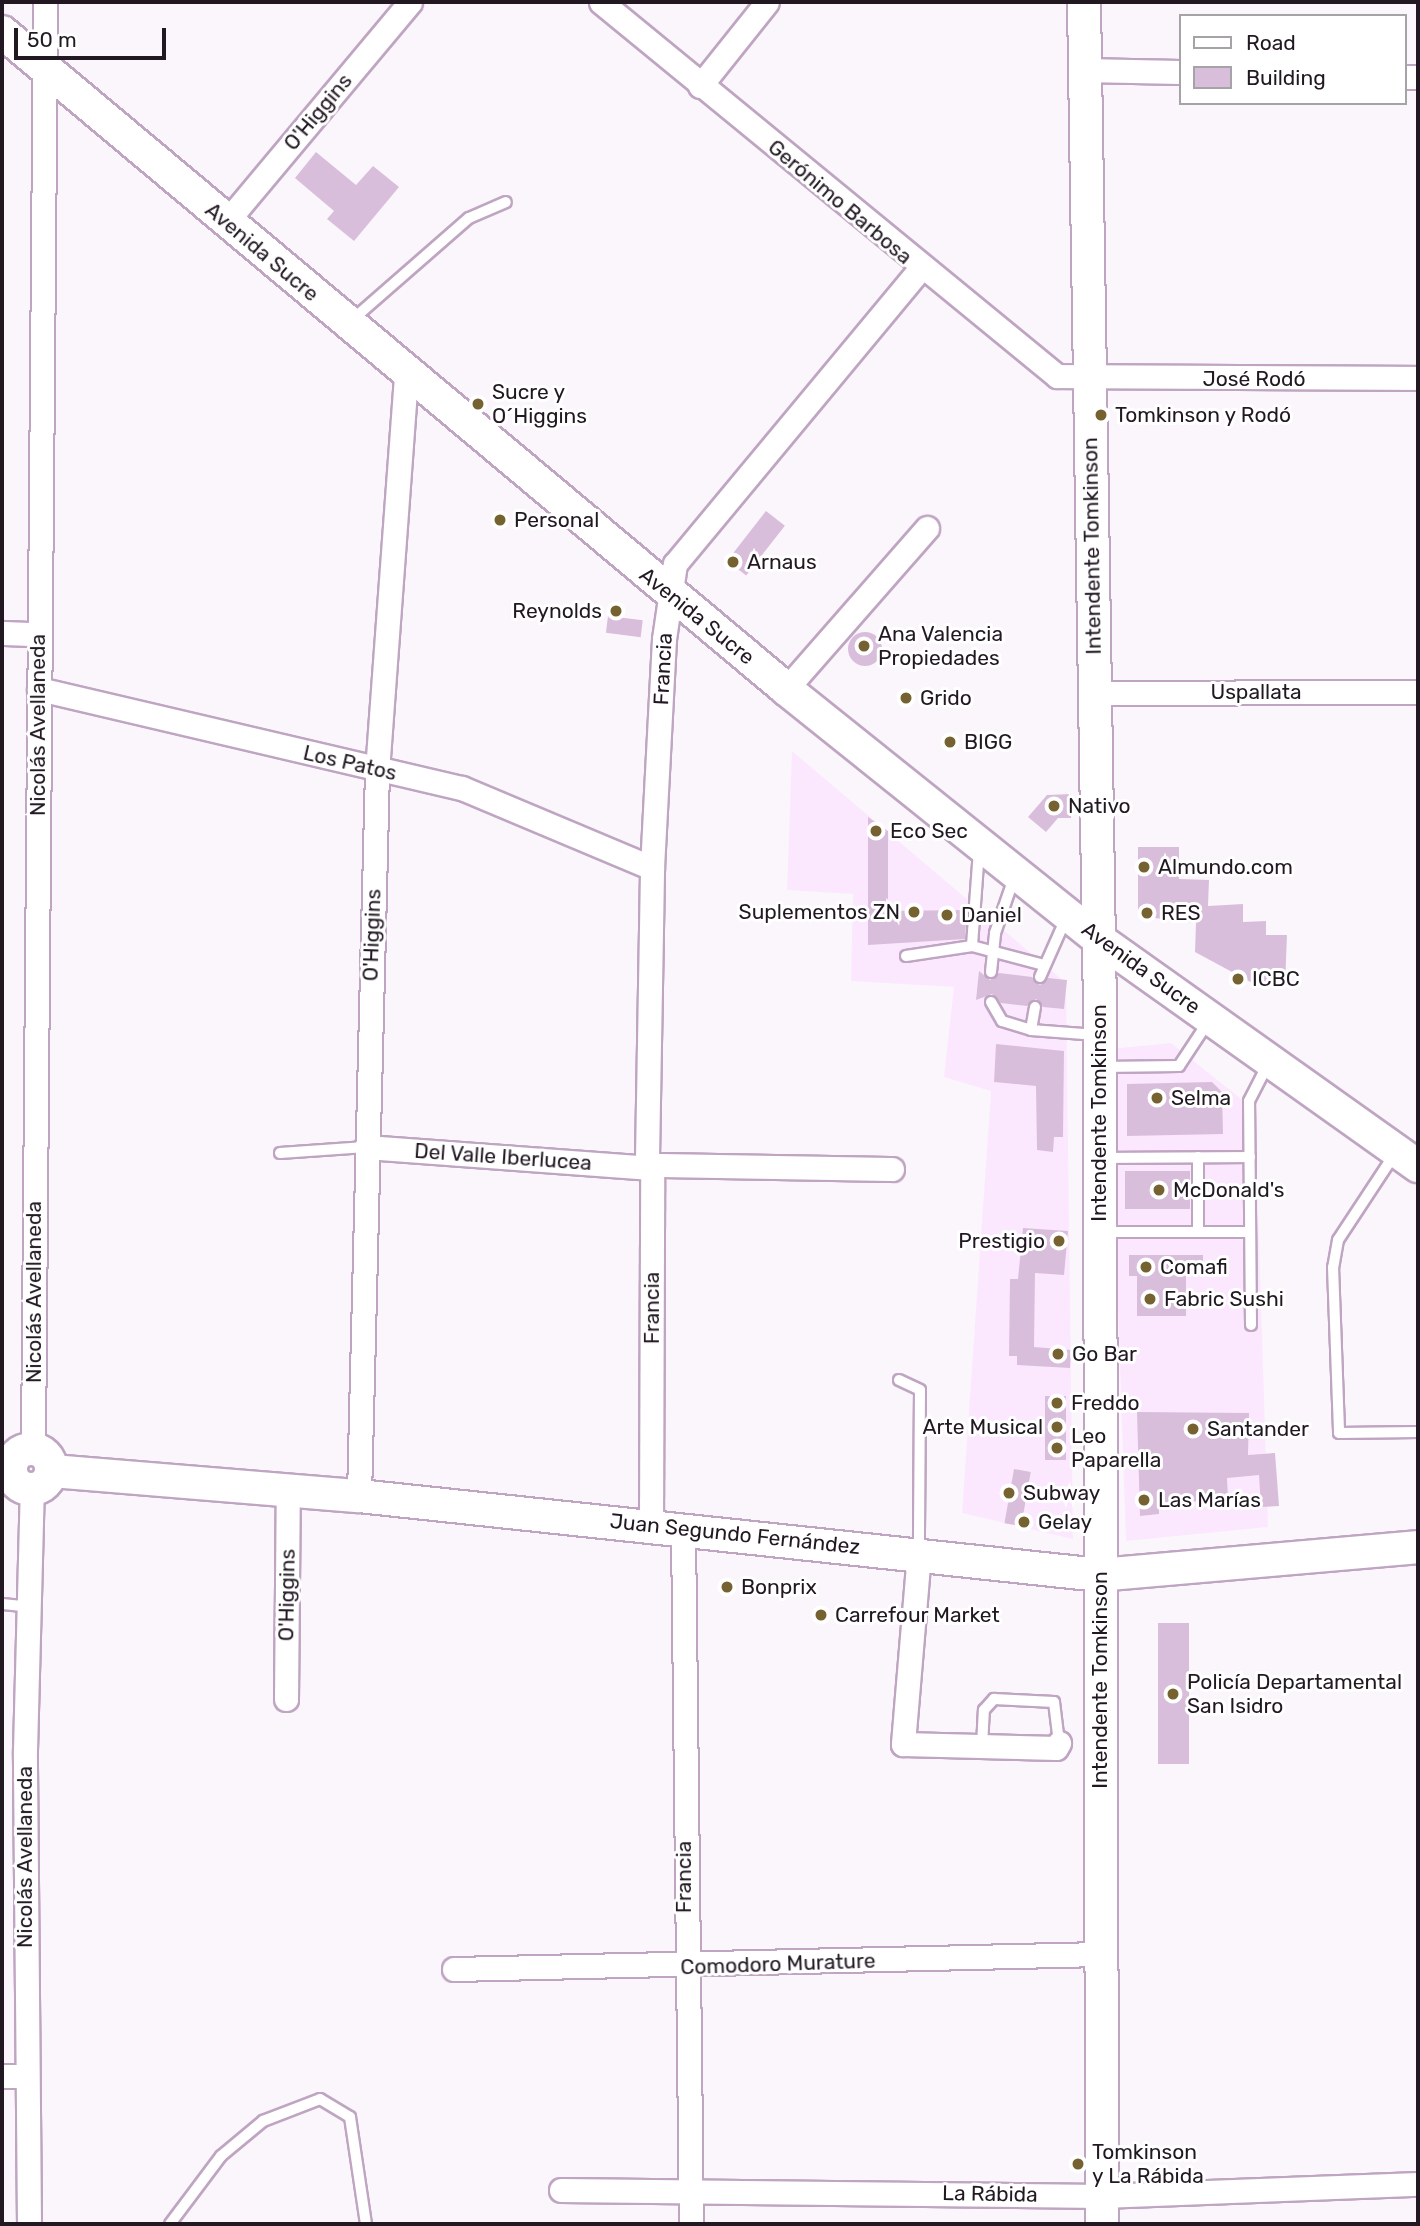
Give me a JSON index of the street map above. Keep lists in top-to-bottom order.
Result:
{
  "streets": {
    "main road": ["Avenida Sucre", "Intendente Tomkinson", "Juan Segundo Fernández"],
    "street": [
      "O'Higgins",
      "Gerónimo Barbosa",
      "José Rodó",
      "Francia",
      "Uspallata",
      "Nicolás Avellaneda",
      "Los Patos",
      "Del Valle Iberlucea",
      "Comodoro Murature",
      "La Rábida"
    ]
  },
  "crossings": [
    ["O'Higgins", "Avenida Sucre"],
    ["O'Higgins", "Los Patos"],
    ["O'Higgins", "Del Valle Iberlucea"],
    ["O'Higgins", "Juan Segundo Fernández"],
    ["Gerónimo Barbosa", "José Rodó"],
    ["Gerónimo Barbosa", "Intendente Tomkinson"],
    ["Gerónimo Barbosa", "Francia"],
    ["Avenida Sucre", "Intendente Tomkinson"],
    ["Avenida Sucre", "Francia"],
    ["Avenida Sucre", "Nicolás Avellaneda"],
    ["José Rodó", "Intendente Tomkinson"],
    ["Intendente Tomkinson", "Uspallata"],
    ["Intendente Tomkinson", "Juan Segundo Fernández"],
    ["Intendente Tomkinson", "Comodoro Murature"],
    ["Intendente Tomkinson", "La Rábida"],
    ["Francia", "Los Patos"],
    ["Francia", "Del Valle Iberlucea"],
    ["Francia", "Juan Segundo Fernández"],
    ["Francia", "Comodoro Murature"],
    ["Francia", "La Rábida"],
    ["Nicolás Avellaneda", "Los Patos"],
    ["Nicolás Avellaneda", "Juan Segundo Fernández"]
  ],
  "places": [
    "Sucre y O´Higgins",
    "Tomkinson y Rodó",
    "Personal",
    "Arnaus",
    "Reynolds",
    "Ana Valencia Propiedades",
    "Grido",
    "BIGG",
    "Nativo",
    "Eco Sec",
    "Almundo.com",
    "Suplementos ZN",
    "RES",
    "Daniel",
    "ICBC",
    "Selma",
    "McDonald's",
    "Prestigio",
    "Comafi",
    "Fabric Sushi",
    "Go Bar",
    "Freddo",
    "Arte Musical",
    "Santander",
    "Leo Paparella",
    "Subway",
    "Las Marías",
    "Gelay",
    "Bonprix",
    "Carrefour Market",
    "Policía Departamental San Isidro",
    "Tomkinson y La Rábida"
  ],
  "legend": ["Road", "Building"],
  "scale_bar": "50 m"
}
